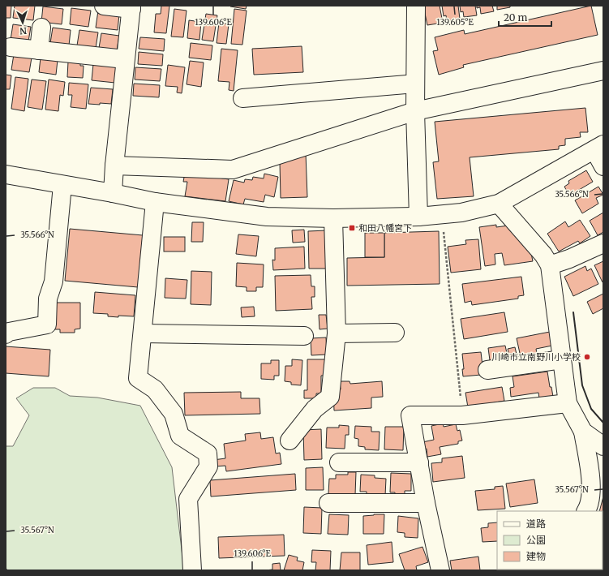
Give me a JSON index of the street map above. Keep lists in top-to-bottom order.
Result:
{
  "places": {
    "transit": ["和田八幡宮下"],
    "other": ["川崎市立南野川小学校"]
  },
  "legend": ["道路", "公園", "建物"],
  "scale_bar": "20 m",
  "north": "bottom",
  "coordinates": [
    "139.606°E",
    "139.605°E",
    "35.566°N",
    "35.567°N"
  ]
}
